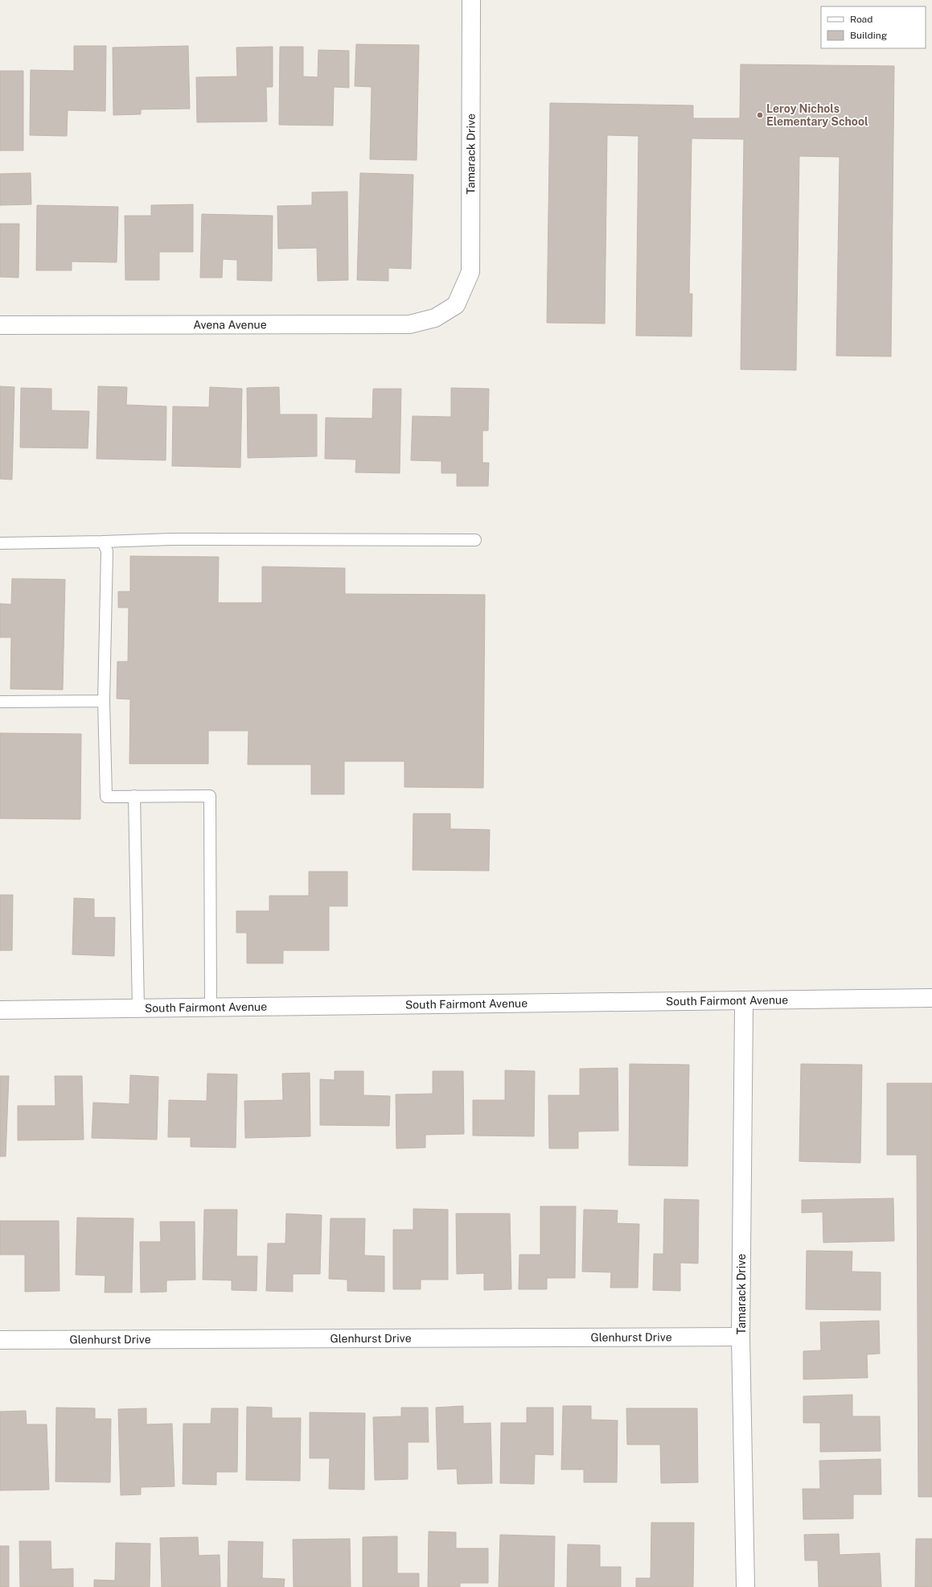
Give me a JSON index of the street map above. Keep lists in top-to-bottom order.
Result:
{
  "streets": {
    "street": [
      "Tamarack Drive",
      "Avena Avenue",
      "South Fairmont Avenue",
      "Glenhurst Drive"
    ]
  },
  "crossings": [
    ["Tamarack Drive", "Avena Avenue"],
    ["Tamarack Drive", "South Fairmont Avenue"],
    ["Tamarack Drive", "Glenhurst Drive"]
  ],
  "places": ["Leroy Nichols Elementary School"],
  "legend": ["Road", "Building"]
}
